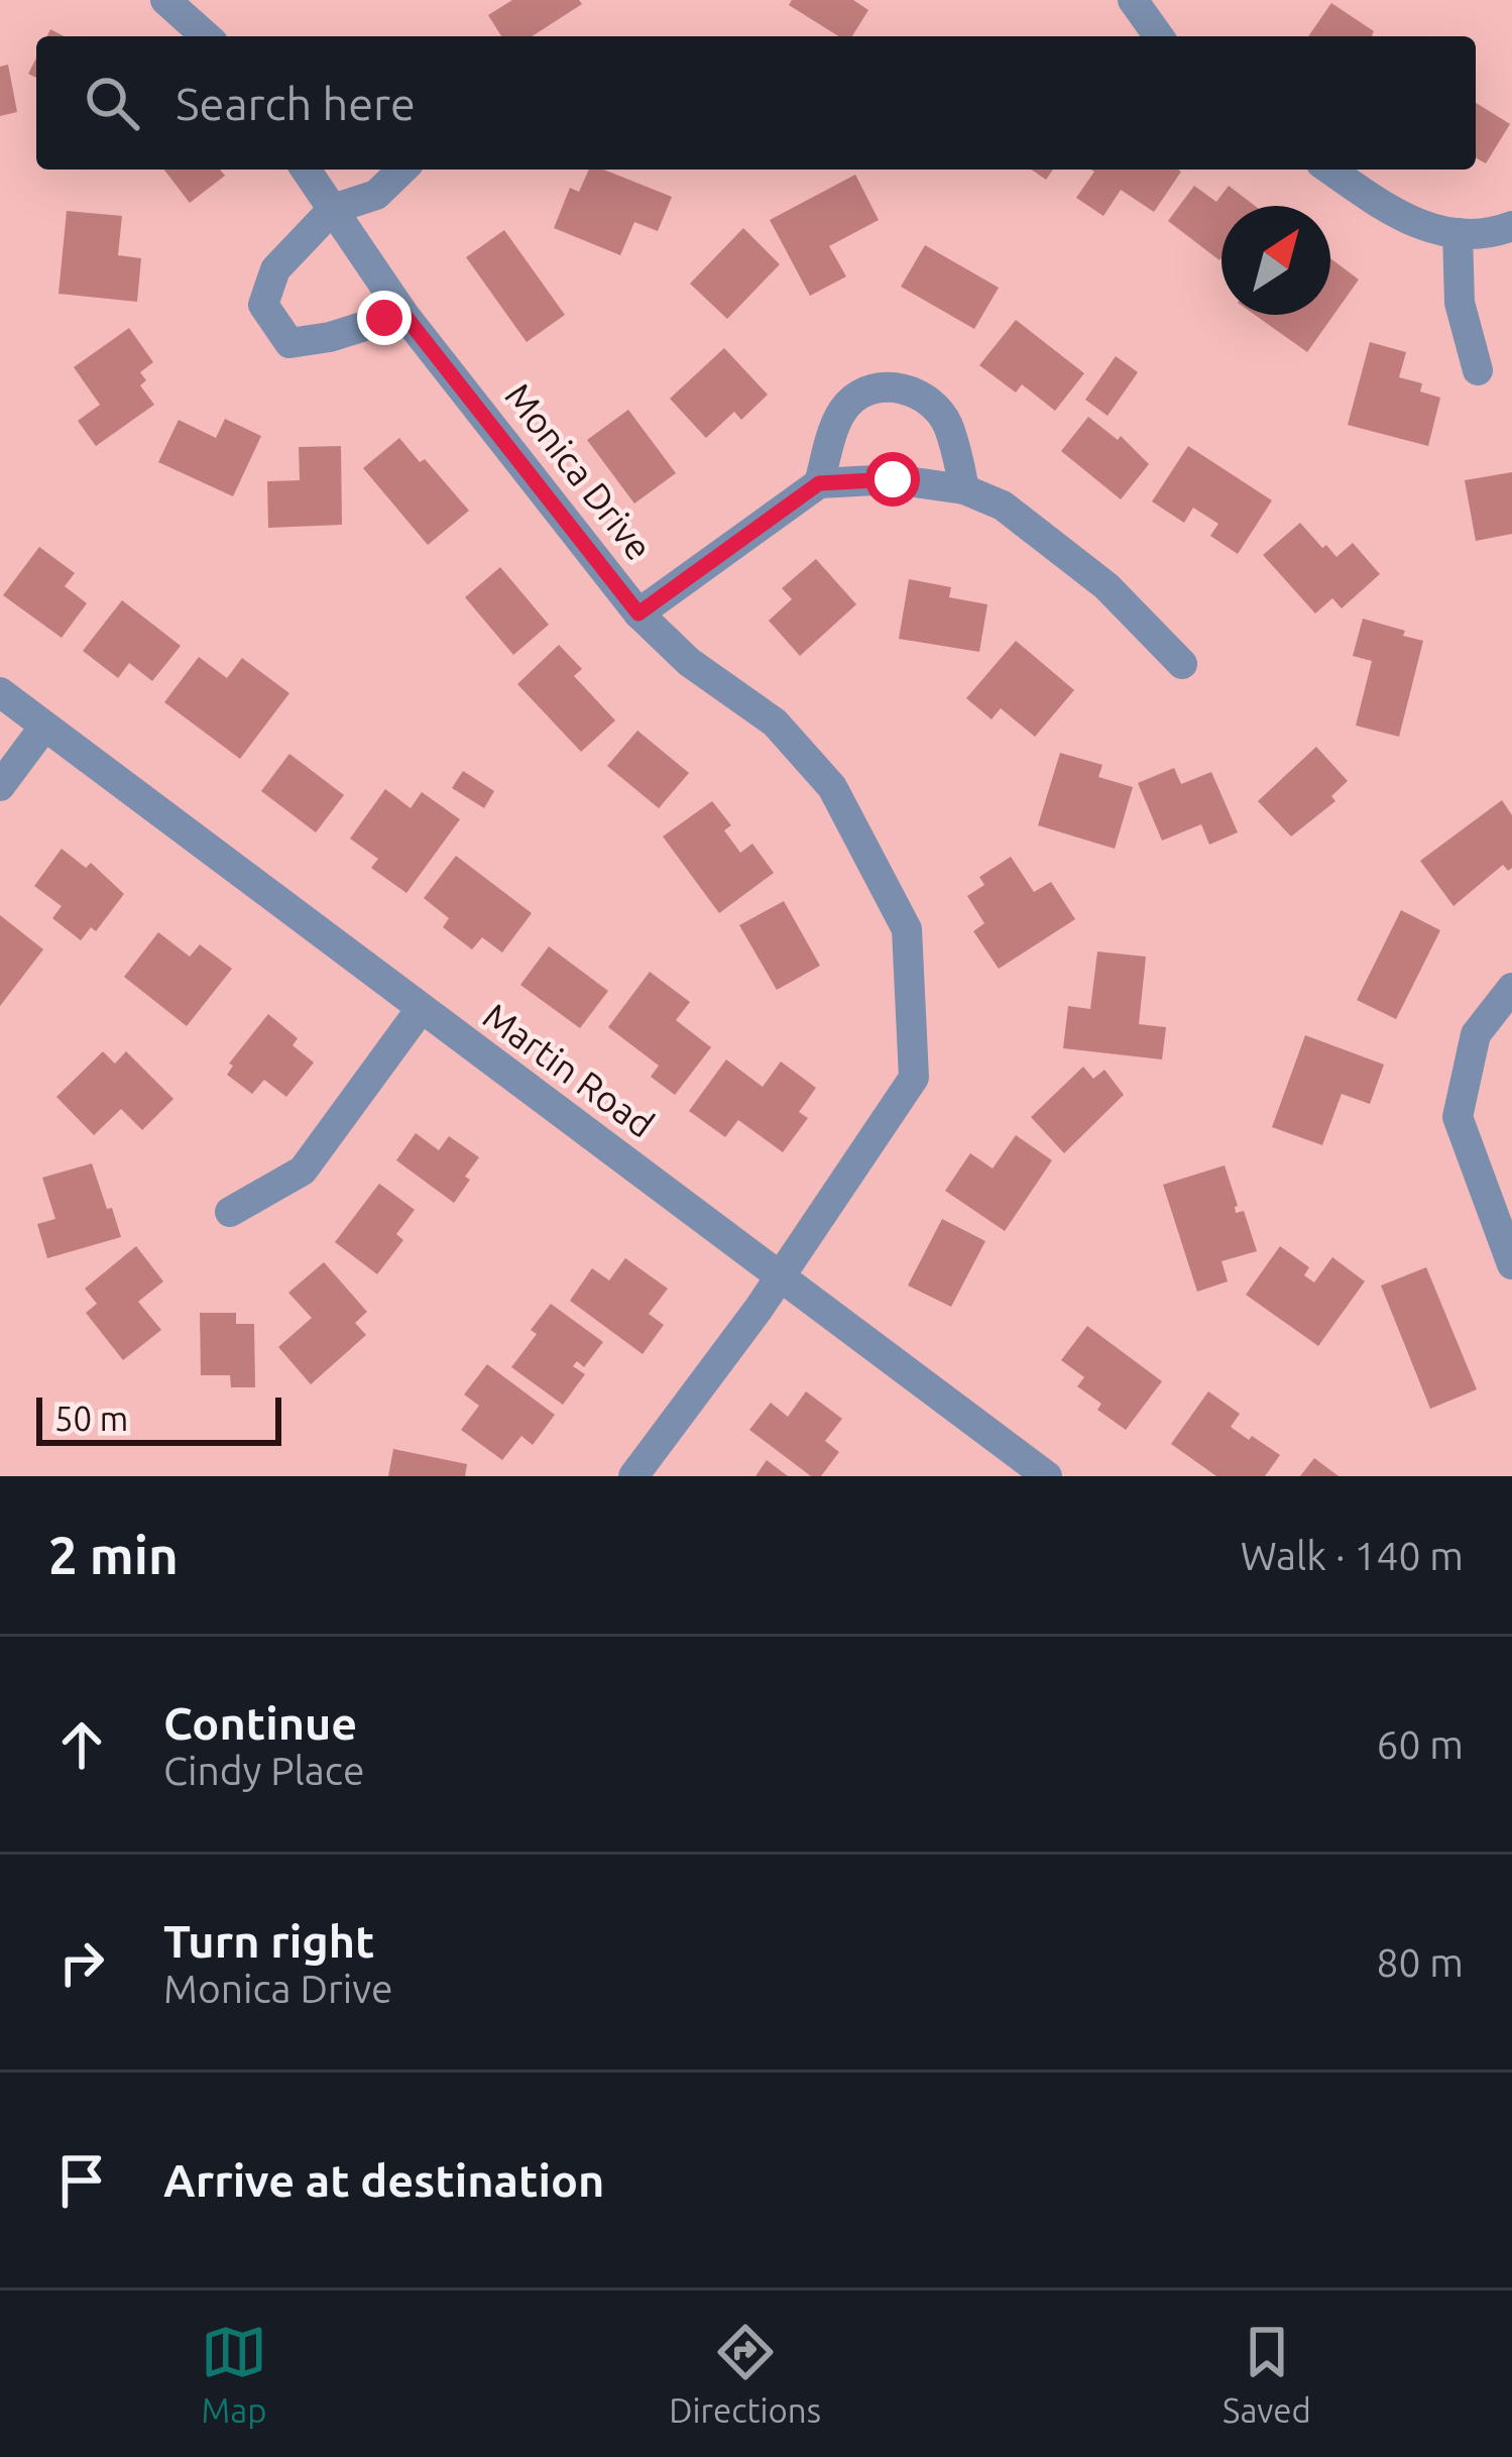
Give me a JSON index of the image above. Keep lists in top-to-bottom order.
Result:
{
  "streets": {
    "street": ["Monica Drive", "Martin Road"]
  },
  "crossings": [
    ["Monica Drive", "Martin Road"]
  ],
  "scale_bar": "50 m",
  "north": "top right",
  "page": {
    "search": "Search here",
    "scale": "50 m",
    "heading": ["2 min", "Walk · 140 m"],
    "list": [
      ["Continue", "Cindy Place", "60 m"],
      ["Turn right", "Monica Drive", "80 m"],
      "Arrive at destination"
    ],
    "nav": ["Map", "Directions", "Saved"]
  }
}
